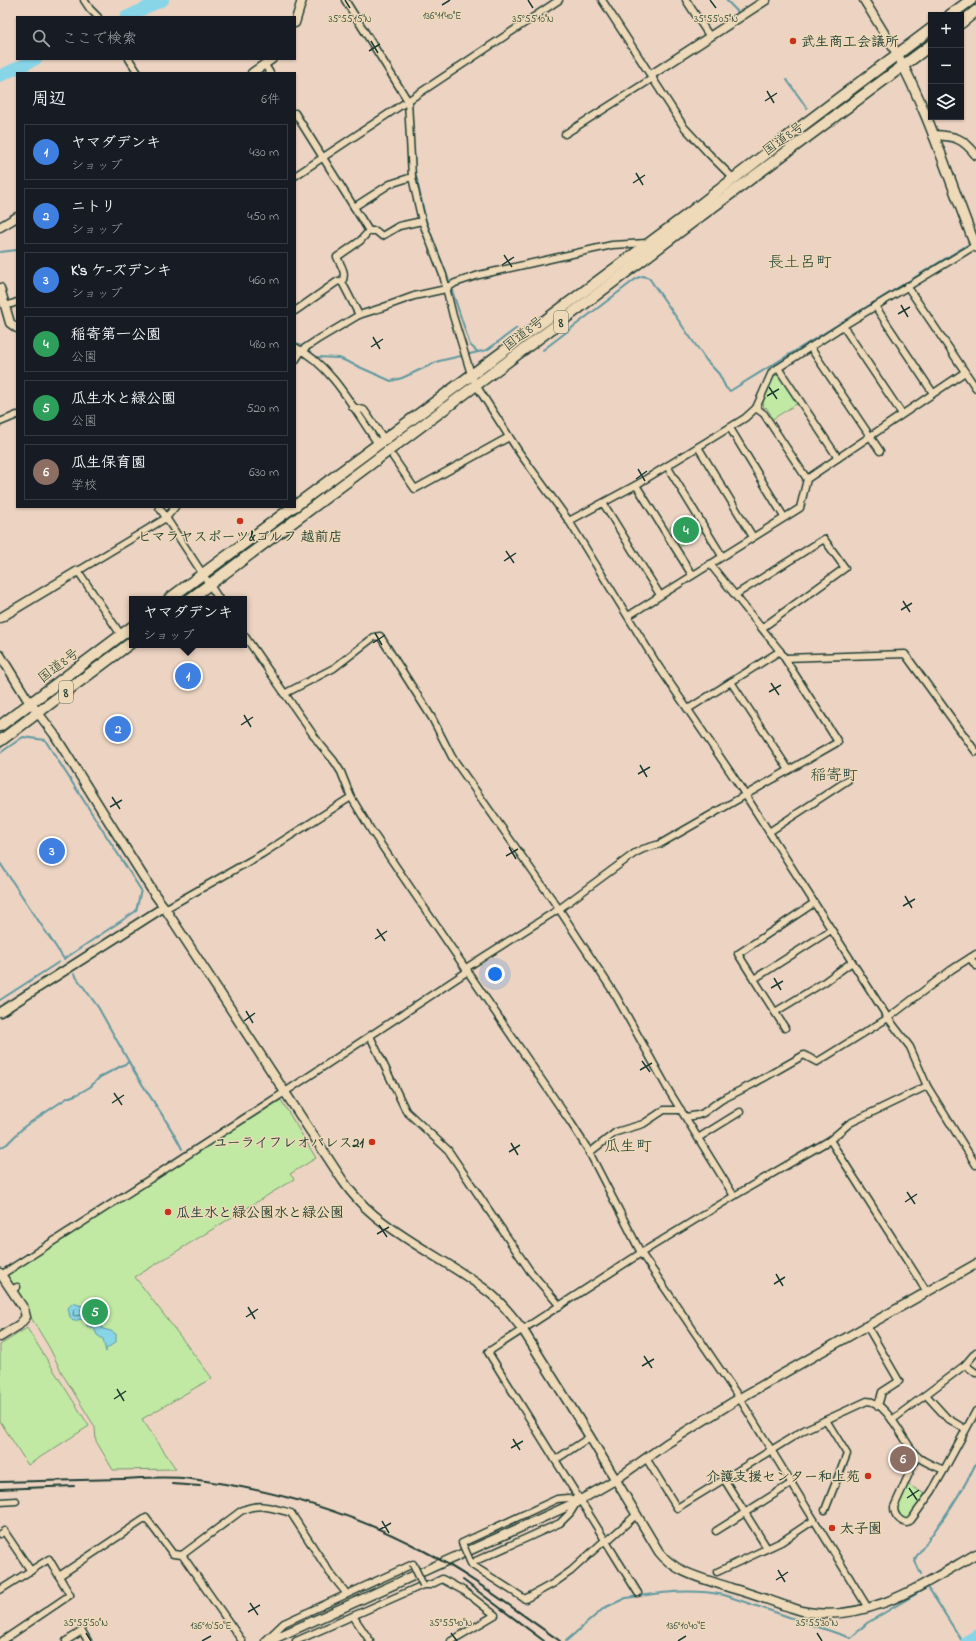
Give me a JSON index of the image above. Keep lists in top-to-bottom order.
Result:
{
  "streets": {
    "highway": ["国道8号", "8"]
  },
  "districts": ["長土呂町", "稲寄町", "瓜生町"],
  "places": [
    "武生商工会議所",
    "ヒマラヤスポーツ&ゴルフ 越前店",
    "ユーライフレオパレス21",
    "瓜生水と緑公園水と緑公園",
    "介護支援センター和上苑",
    "太子園"
  ],
  "page": {
    "map_buttons": ["+", "−"],
    "search": "ここで検索",
    "heading": ["周辺", "6件"],
    "list": [
      {
        "mark": "1",
        "name": "ヤマダデンキ",
        "note": "ショップ",
        "value": "430 m"
      },
      {
        "mark": "2",
        "name": "ニトリ",
        "note": "ショップ",
        "value": "450 m"
      },
      {
        "mark": "3",
        "name": "K's ケ-ズデンキ",
        "note": "ショップ",
        "value": "460 m"
      },
      {
        "mark": "4",
        "name": "稲寄第一公園",
        "note": "公園",
        "value": "480 m"
      },
      {
        "mark": "5",
        "name": "瓜生水と緑公園",
        "note": "公園",
        "value": "520 m"
      },
      {
        "mark": "6",
        "name": "瓜生保育園",
        "note": "学校",
        "value": "630 m"
      }
    ],
    "pins": [
      "4",
      "1",
      "2",
      "3",
      "5",
      "6"
    ],
    "popup": ["ヤマダデンキ", "ショップ"]
  },
  "coordinates": [
    "136°11'40\"E",
    "35°55'05\"N",
    "35°55'15\"N",
    "35°55'10\"N",
    "35°55'50\"N",
    "35°55'40\"N",
    "35°55'30\"N",
    "136°10'50\"E",
    "136°10'40\"E"
  ]
}
